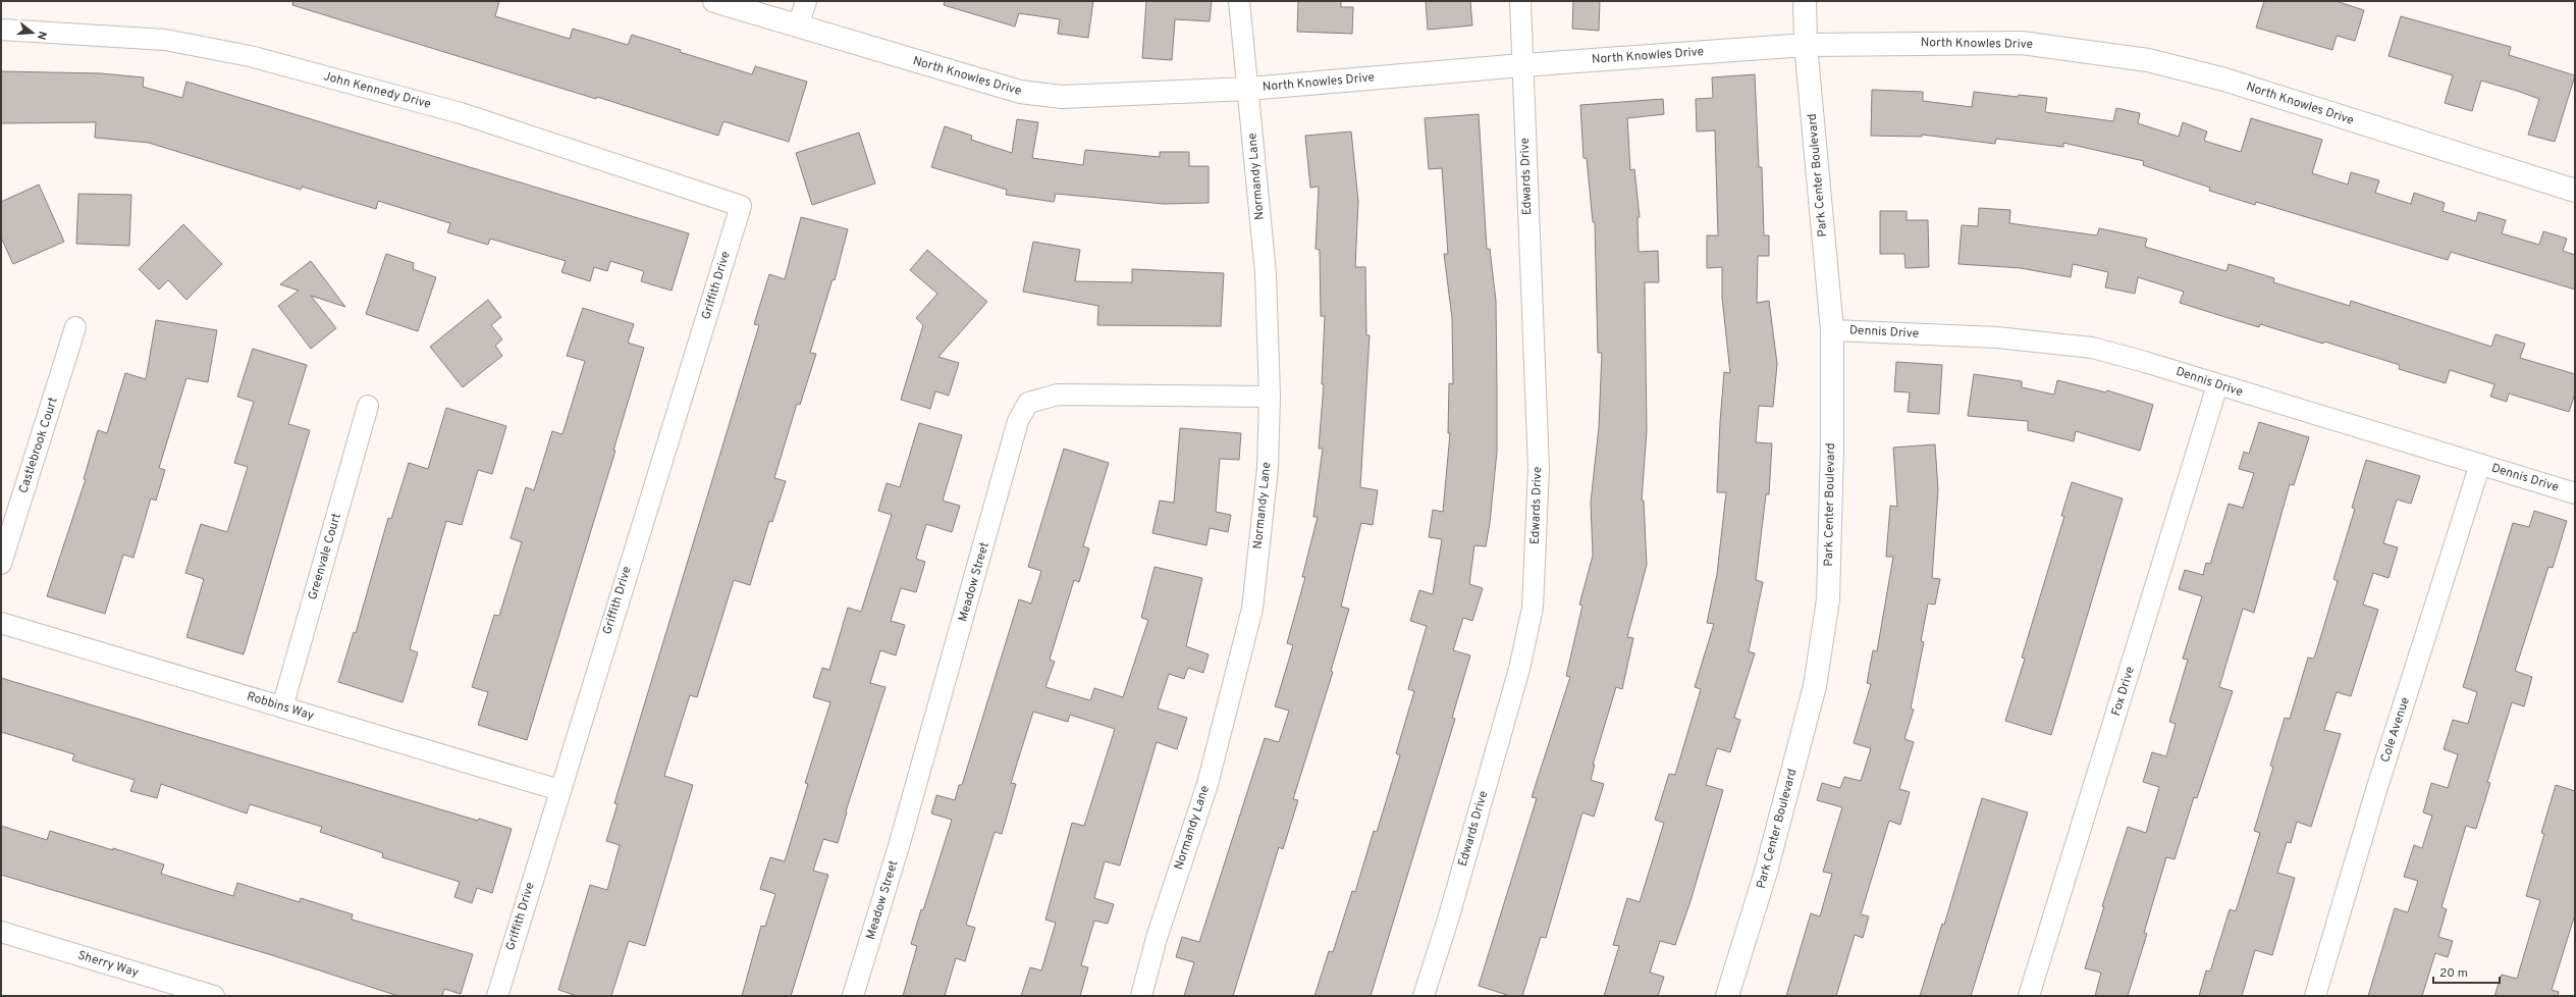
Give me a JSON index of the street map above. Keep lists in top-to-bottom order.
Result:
{
  "streets": {
    "street": [
      "North Knowles Drive",
      "John Kennedy Drive",
      "Park Center Boulevard",
      "Normandy Lane",
      "Edwards Drive",
      "Griffith Drive",
      "Dennis Drive",
      "Castlebrook Court",
      "Greenvale Court",
      "Meadow Street",
      "Fox Drive",
      "Robbins Way",
      "Cole Avenue",
      "Sherry Way"
    ]
  },
  "crossings": [
    ["North Knowles Drive", "Park Center Boulevard"],
    ["North Knowles Drive", "Normandy Lane"],
    ["North Knowles Drive", "Edwards Drive"],
    ["John Kennedy Drive", "Griffith Drive"],
    ["Park Center Boulevard", "Dennis Drive"],
    ["Normandy Lane", "Meadow Street"],
    ["Griffith Drive", "Robbins Way"],
    ["Dennis Drive", "Fox Drive"],
    ["Dennis Drive", "Cole Avenue"],
    ["Greenvale Court", "Robbins Way"]
  ],
  "scale_bar": "20 m",
  "north": "right"
}
